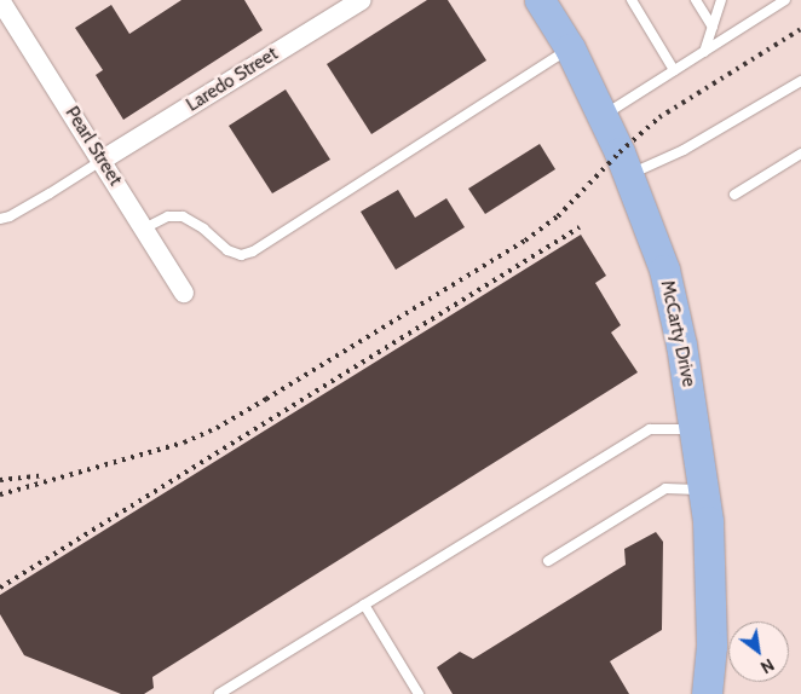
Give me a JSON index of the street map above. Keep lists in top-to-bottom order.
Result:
{
  "streets": {
    "main road": ["McCarty Drive"],
    "street": ["Laredo Street", "Pearl Street"]
  },
  "crossings": [
    ["Laredo Street", "Pearl Street"]
  ],
  "north": "bottom right"
}
